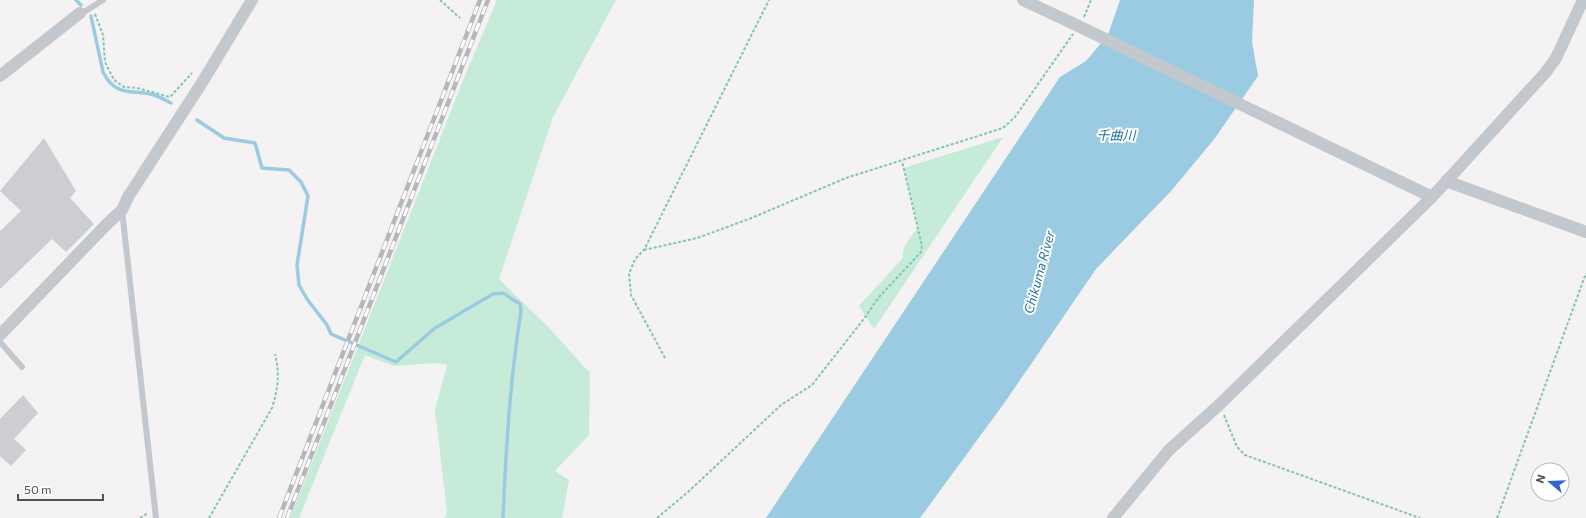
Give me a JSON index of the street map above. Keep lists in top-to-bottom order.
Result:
{
  "water": ["千曲川", "Chikuma River"],
  "scale_bar": "50 m",
  "north": "left"
}
